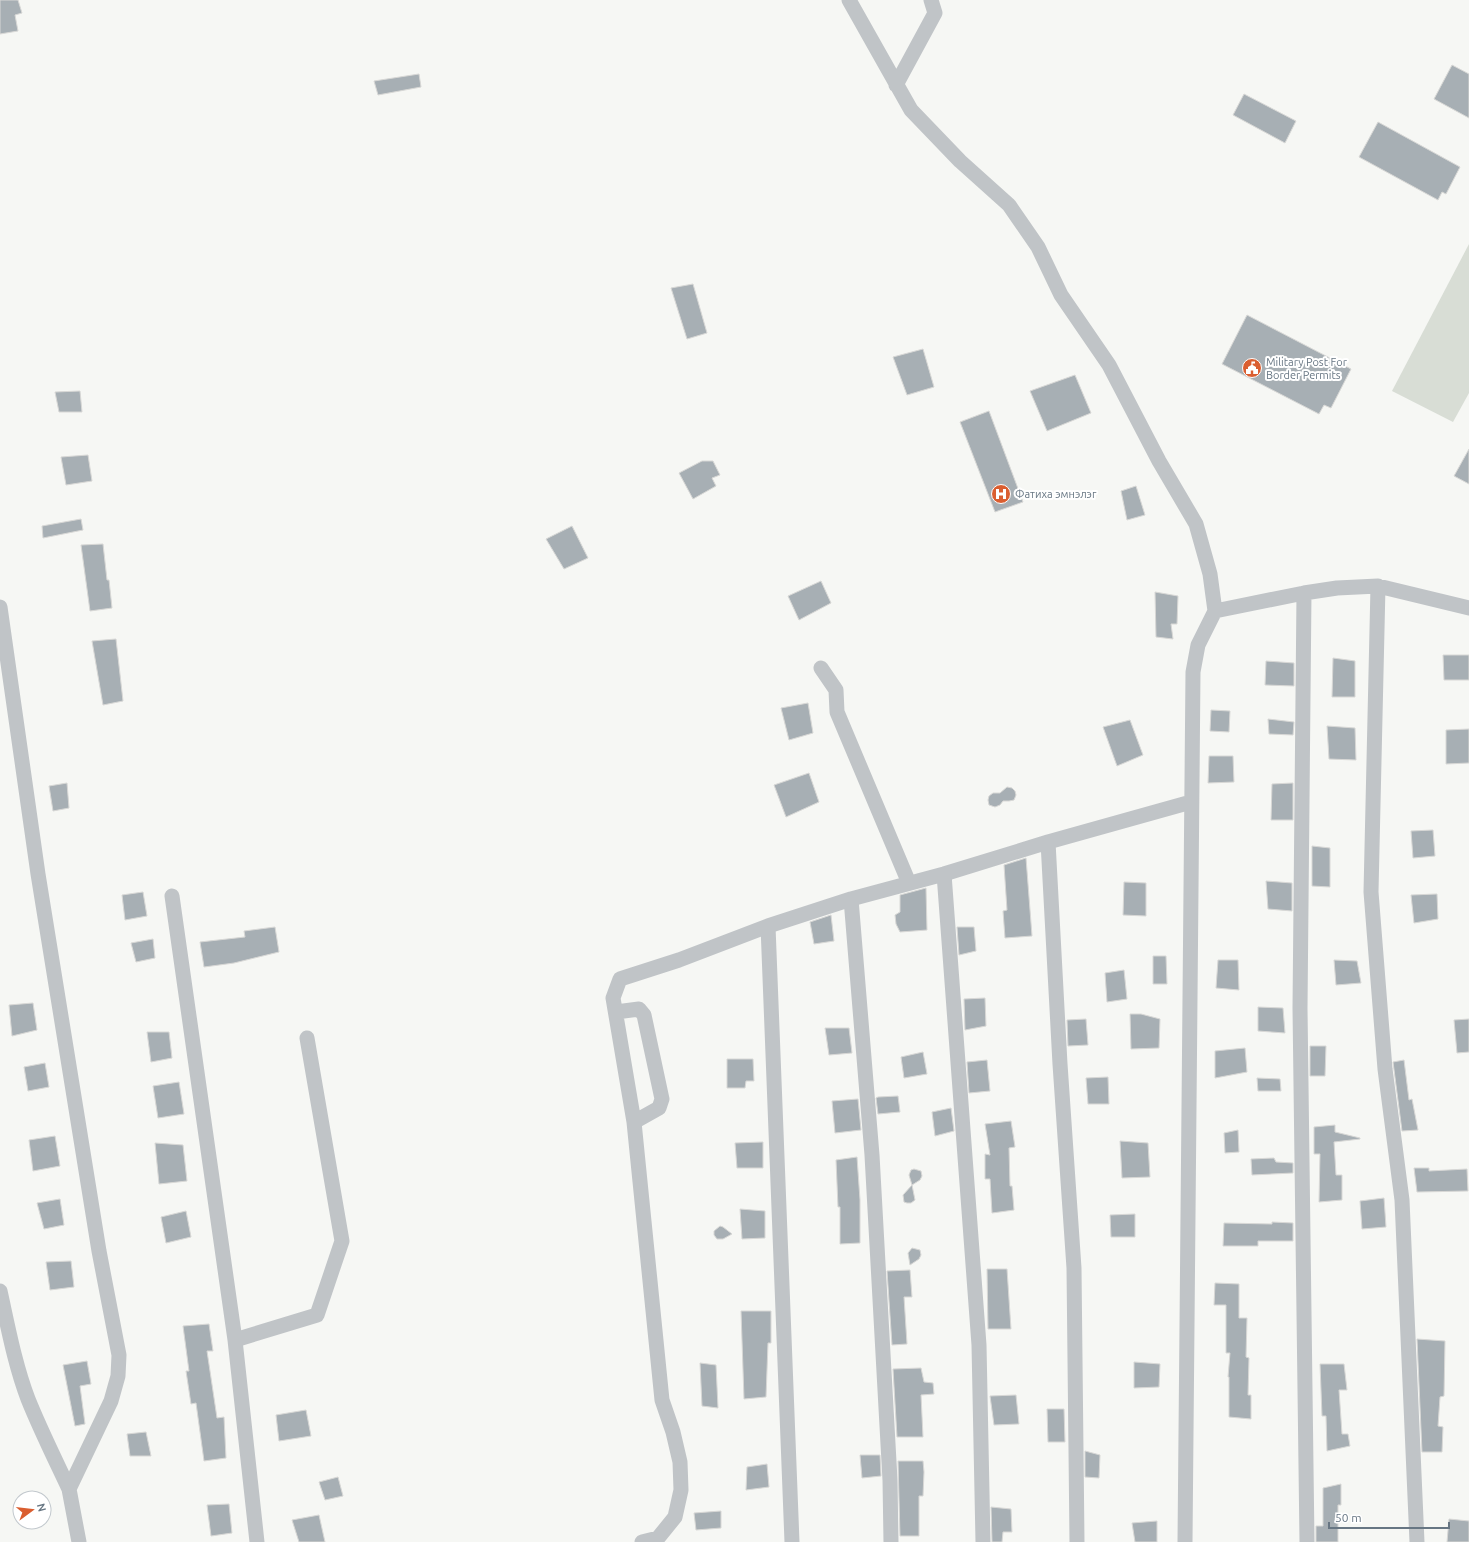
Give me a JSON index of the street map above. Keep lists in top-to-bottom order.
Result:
{
  "places": {
    "public building": ["Military Post For Border Permits"],
    "hospital": ["Фатиха эмнэлэг"]
  },
  "scale_bar": "50 m",
  "north": "right"
}
